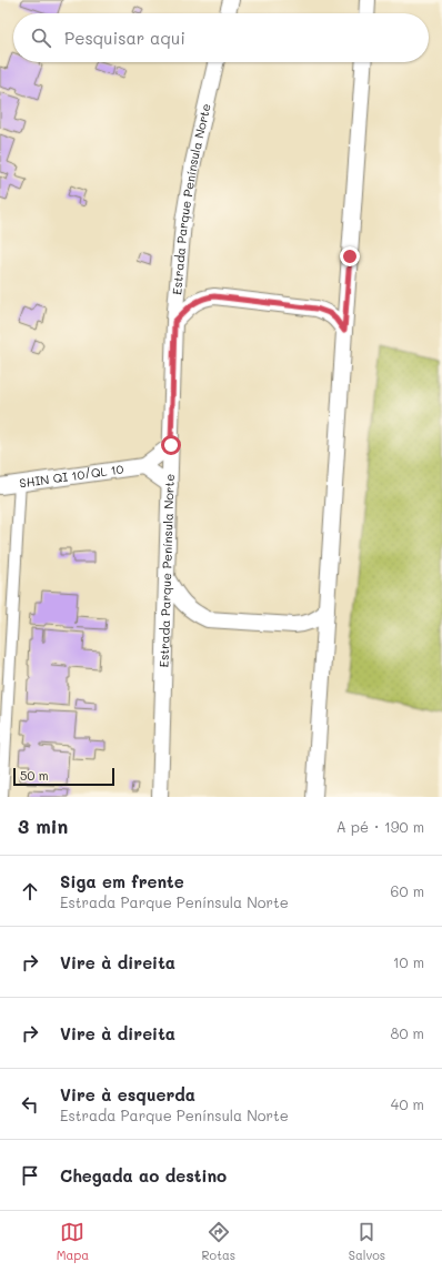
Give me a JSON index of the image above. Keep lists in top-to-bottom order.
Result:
{
  "streets": {
    "main road": ["Estrada Parque Península Norte", "SHIN QI 10/QL 10"]
  },
  "scale_bar": "50 m",
  "page": {
    "search": "Pesquisar aqui",
    "scale": "50 m",
    "heading": ["3 min", "A pé · 190 m"],
    "list": [
      ["Siga em frente", "Estrada Parque Península Norte", "60 m"],
      ["Vire à direita", "10 m"],
      ["Vire à direita", "80 m"],
      ["Vire à esquerda", "Estrada Parque Península Norte", "40 m"],
      "Chegada ao destino"
    ],
    "nav": ["Mapa", "Rotas", "Salvos"]
  }
}
